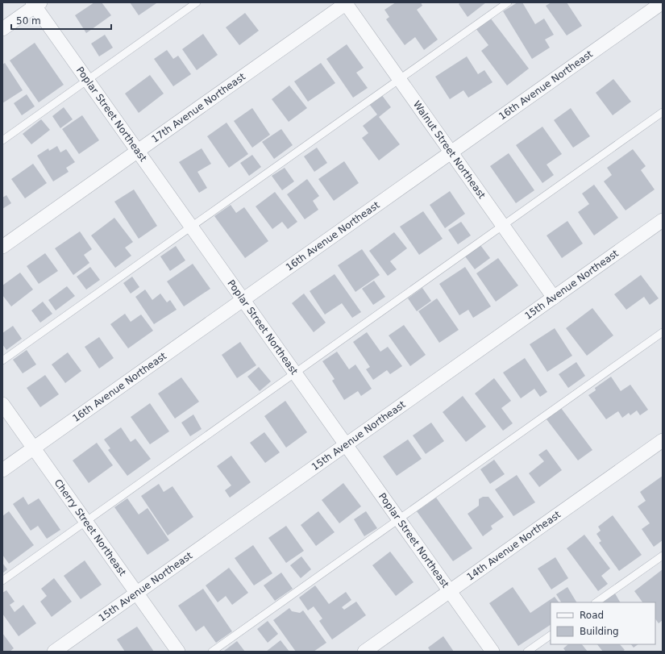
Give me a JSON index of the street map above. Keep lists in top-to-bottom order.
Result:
{
  "streets": {
    "street": [
      "16th Avenue Northeast",
      "17th Avenue Northeast",
      "Poplar Street Northeast",
      "Walnut Street Northeast",
      "15th Avenue Northeast",
      "Cherry Street Northeast",
      "14th Avenue Northeast"
    ]
  },
  "crossings": [
    ["16th Avenue Northeast", "Poplar Street Northeast"],
    ["16th Avenue Northeast", "Walnut Street Northeast"],
    ["16th Avenue Northeast", "Cherry Street Northeast"],
    ["17th Avenue Northeast", "Poplar Street Northeast"],
    ["17th Avenue Northeast", "Walnut Street Northeast"],
    ["Poplar Street Northeast", "15th Avenue Northeast"],
    ["Poplar Street Northeast", "14th Avenue Northeast"],
    ["Walnut Street Northeast", "15th Avenue Northeast"],
    ["15th Avenue Northeast", "Cherry Street Northeast"]
  ],
  "legend": ["Road", "Building"],
  "scale_bar": "50 m"
}
